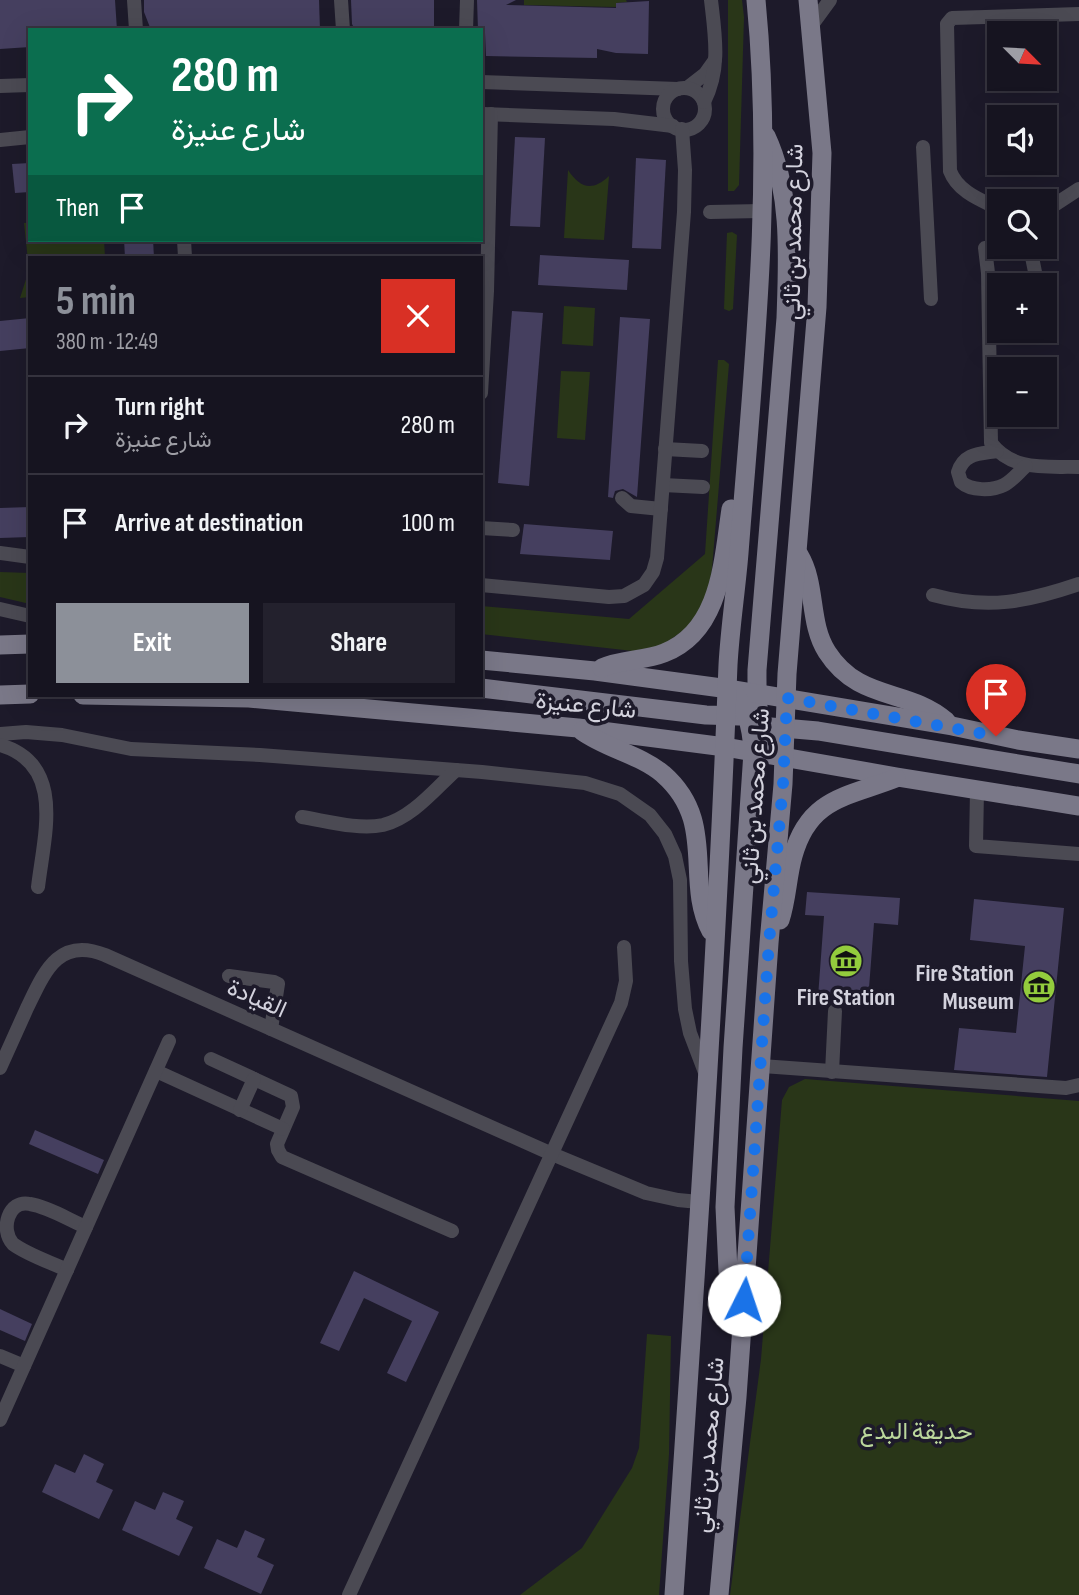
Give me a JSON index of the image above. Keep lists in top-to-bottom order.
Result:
{
  "streets": {
    "main road": ["شارع محمد بن ثاني", "شارع عنيزة"],
    "street": ["القيادة"]
  },
  "crossings": [
    ["شارع محمد بن ثاني", "شارع عنيزة"],
    ["شارع محمد بن ثاني", "القيادة"]
  ],
  "parks": ["حديقة البدع"],
  "places": {
    "museum": ["Fire Station", "Fire Station Museum"]
  },
  "north": "bottom right",
  "page": {
    "map_buttons": ["+", "−"],
    "turn": ["280 m", "شارع عنيزة"],
    "then": "Then",
    "heading": ["5 min", "380 m · 12:49"],
    "list": [
      {
        "name": "Turn right",
        "note": "شارع عنيزة",
        "value": "280 m"
      },
      {
        "name": "Arrive at destination",
        "value": "100 m"
      }
    ],
    "buttons": ["Exit", "Share"]
  }
}
